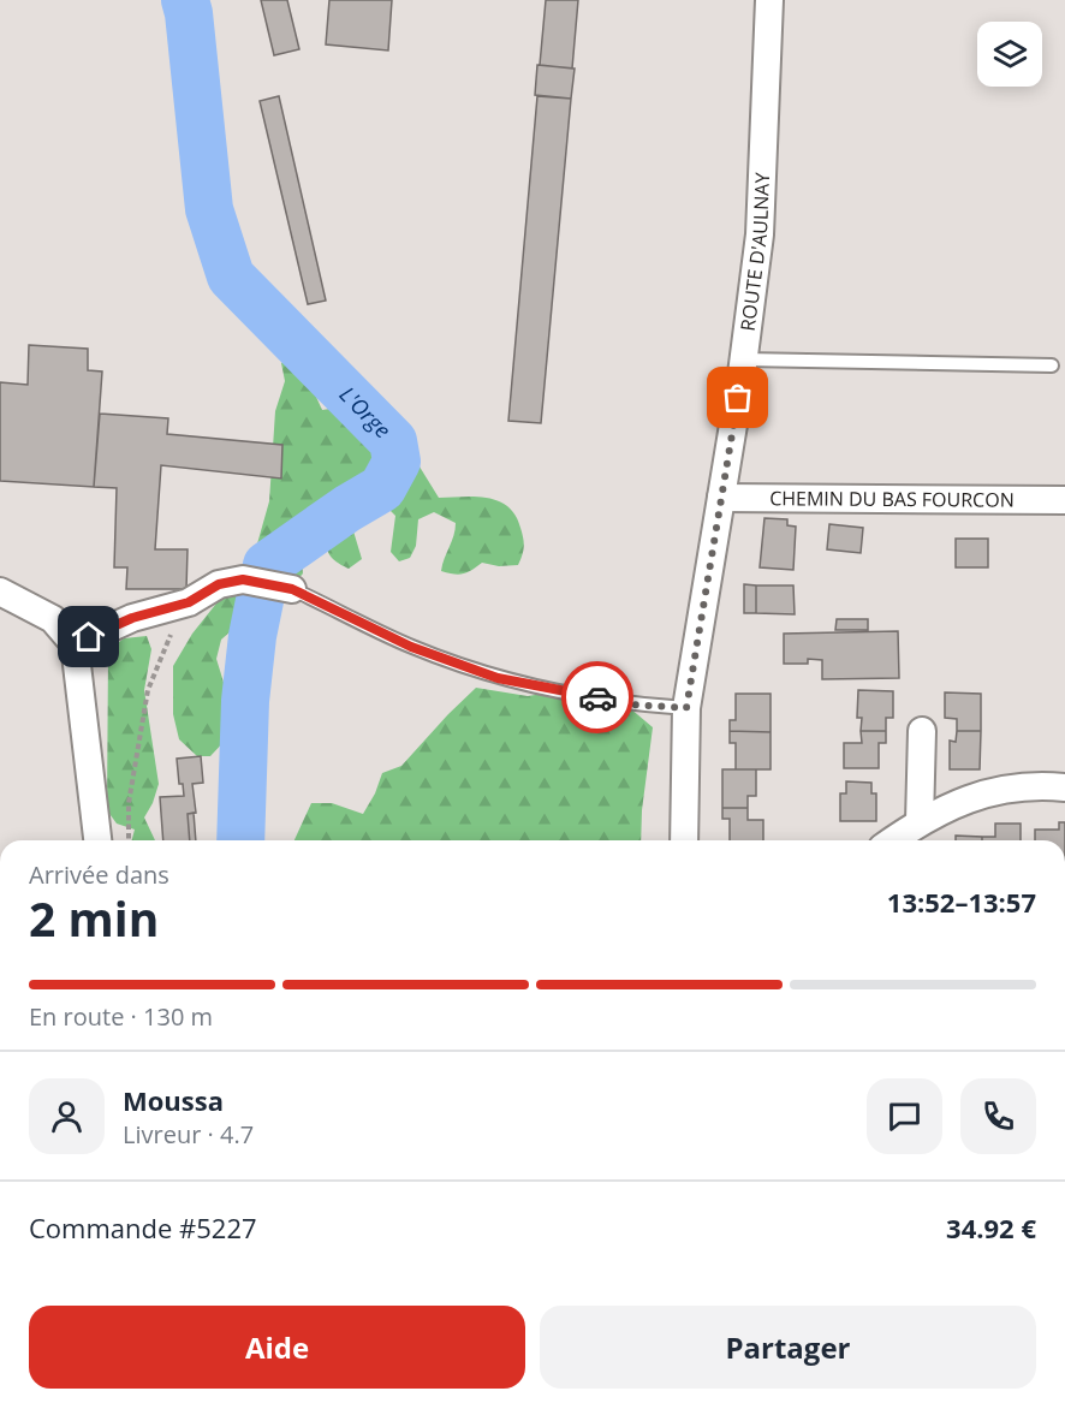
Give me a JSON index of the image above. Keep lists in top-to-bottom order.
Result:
{
  "streets": {
    "street": ["ROUTE D'AULNAY", "CHEMIN DU BAS FOURCON"]
  },
  "crossings": [
    ["ROUTE D'AULNAY", "CHEMIN DU BAS FOURCON"]
  ],
  "water": ["L'Orge"],
  "page": {
    "heading": ["2 min", "Arrivée dans", "13:52–13:57"],
    "panel": [
      "Moussa",
      "Livreur · 4.7",
      "Commande #5227",
      "34.92 €"
    ],
    "bar": "En route · 130 m",
    "buttons": ["Aide", "Partager"]
  }
}
